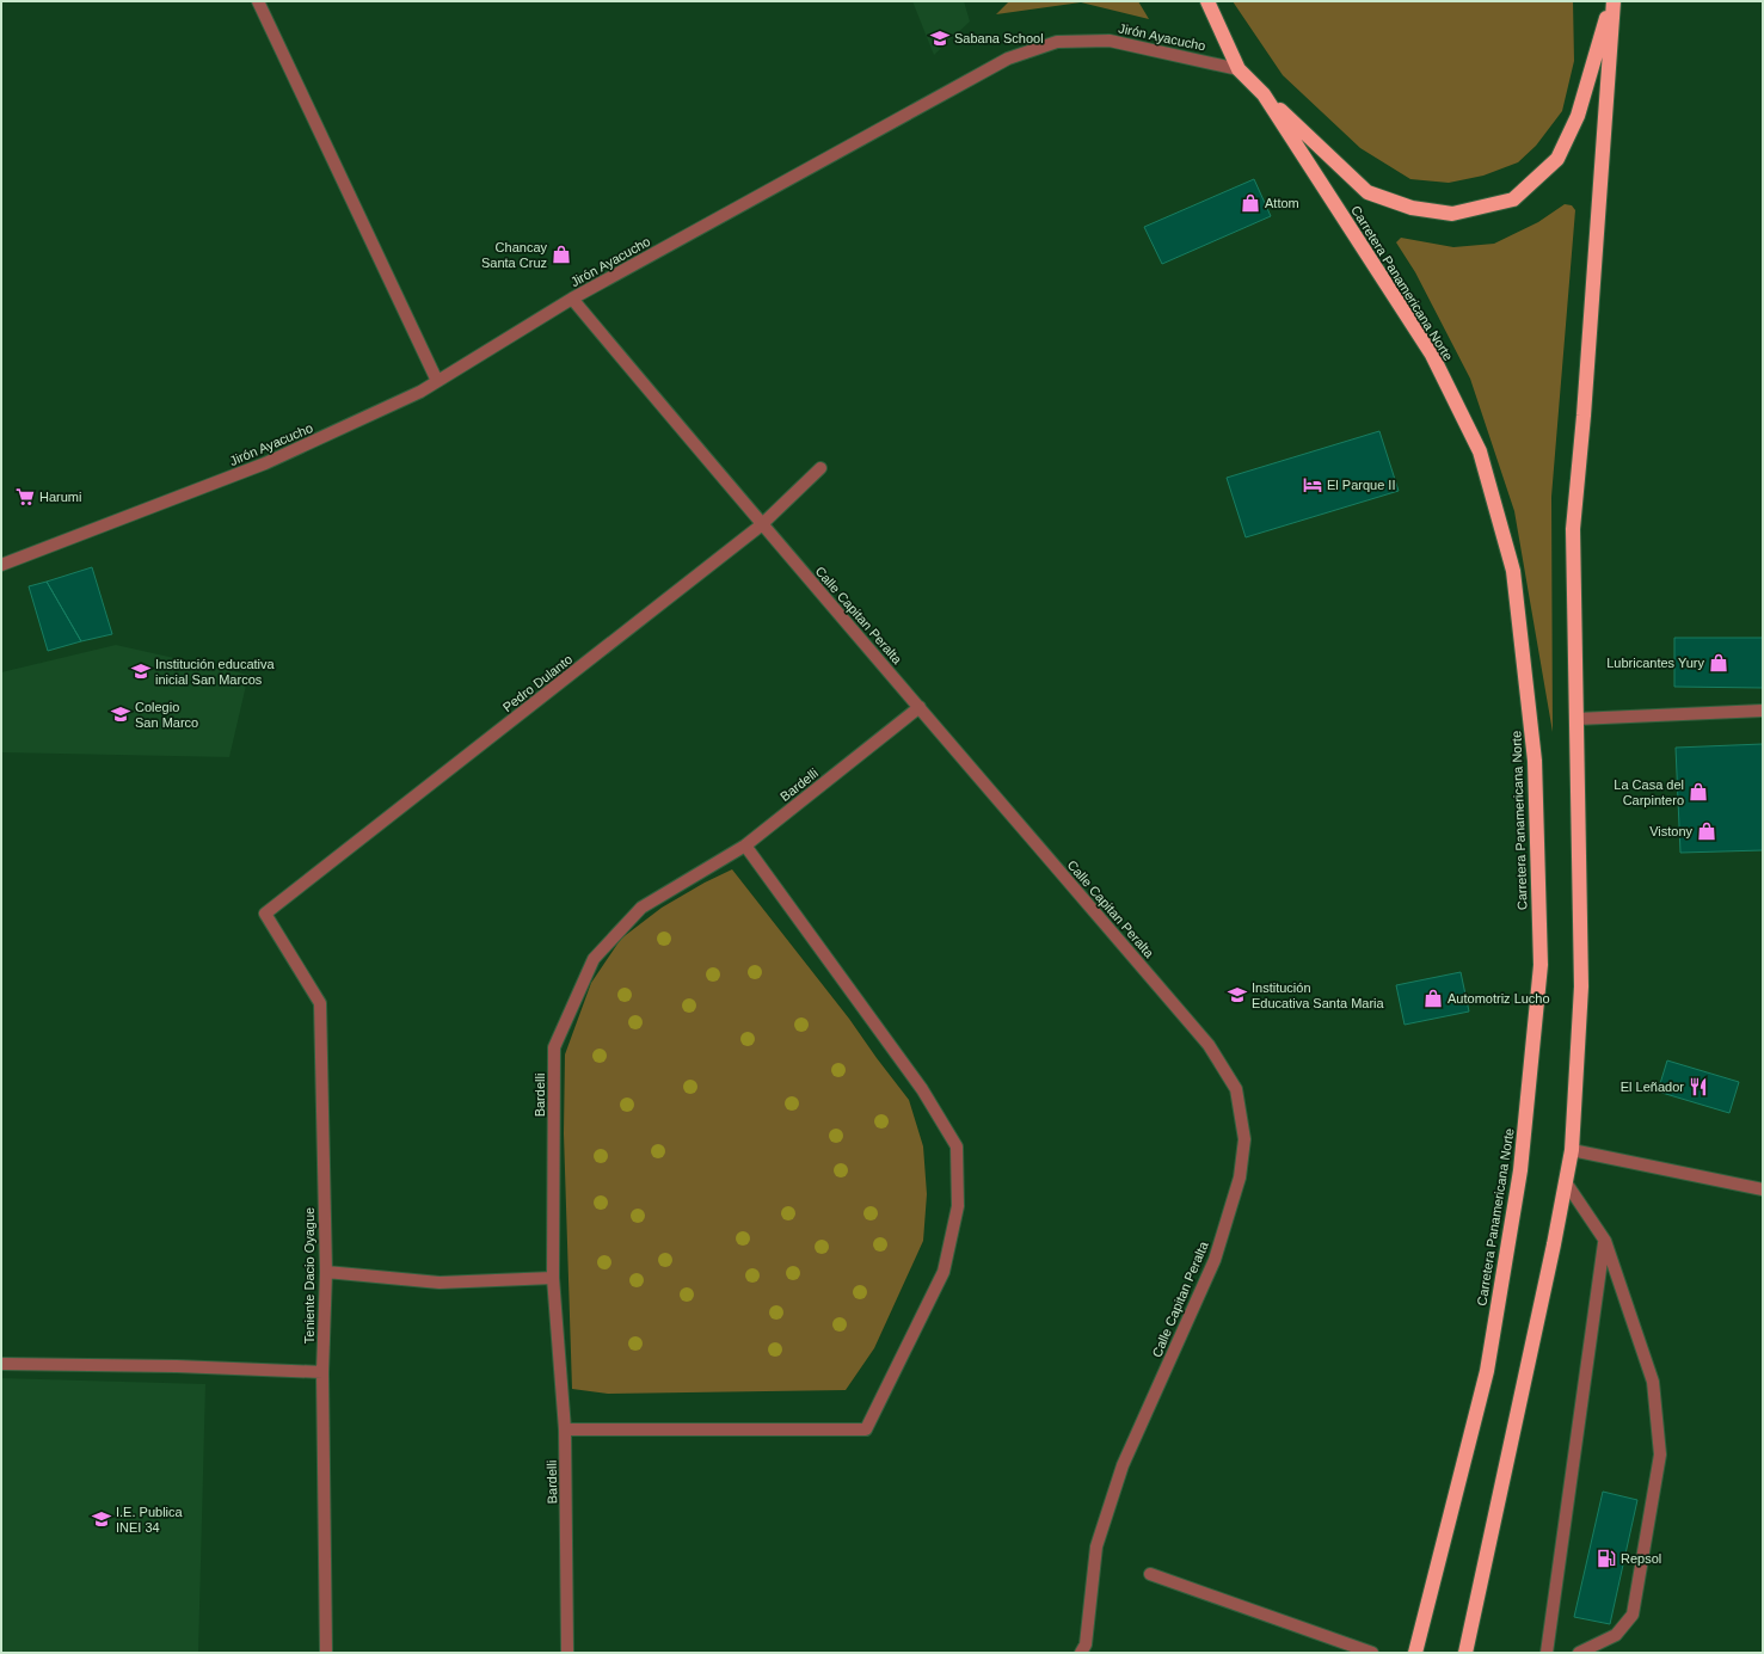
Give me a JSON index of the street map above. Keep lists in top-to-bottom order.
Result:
{
  "streets": {
    "highway": ["Carretera Panamericana Norte"],
    "street": [
      "Jirón Ayacucho",
      "Calle Capitan Peralta",
      "Pedro Dulanto",
      "Bardelli",
      "Teniente Dacio Oyague"
    ]
  },
  "crossings": [
    ["Jirón Ayacucho", "Carretera Panamericana Norte"],
    ["Jirón Ayacucho", "Calle Capitan Peralta"],
    ["Calle Capitan Peralta", "Pedro Dulanto"],
    ["Calle Capitan Peralta", "Bardelli"],
    ["Pedro Dulanto", "Teniente Dacio Oyague"]
  ],
  "places": {
    "school or university": [
      "Sabana School",
      "Institución educativa inicial San Marcos",
      "Colegio San Marco",
      "Institución Educativa Santa Maria",
      "I.E. Publica INEI 34"
    ],
    "shop": [
      "Attom",
      "Chancay Santa Cruz",
      "Lubricantes Yury",
      "La Casa del Carpintero",
      "Vistony",
      "Automotriz Lucho"
    ],
    "hotel": ["El Parque II"],
    "supermarket": ["Harumi"],
    "restaurant": ["El Leñador"],
    "fuel station": ["Repsol"]
  }
}
